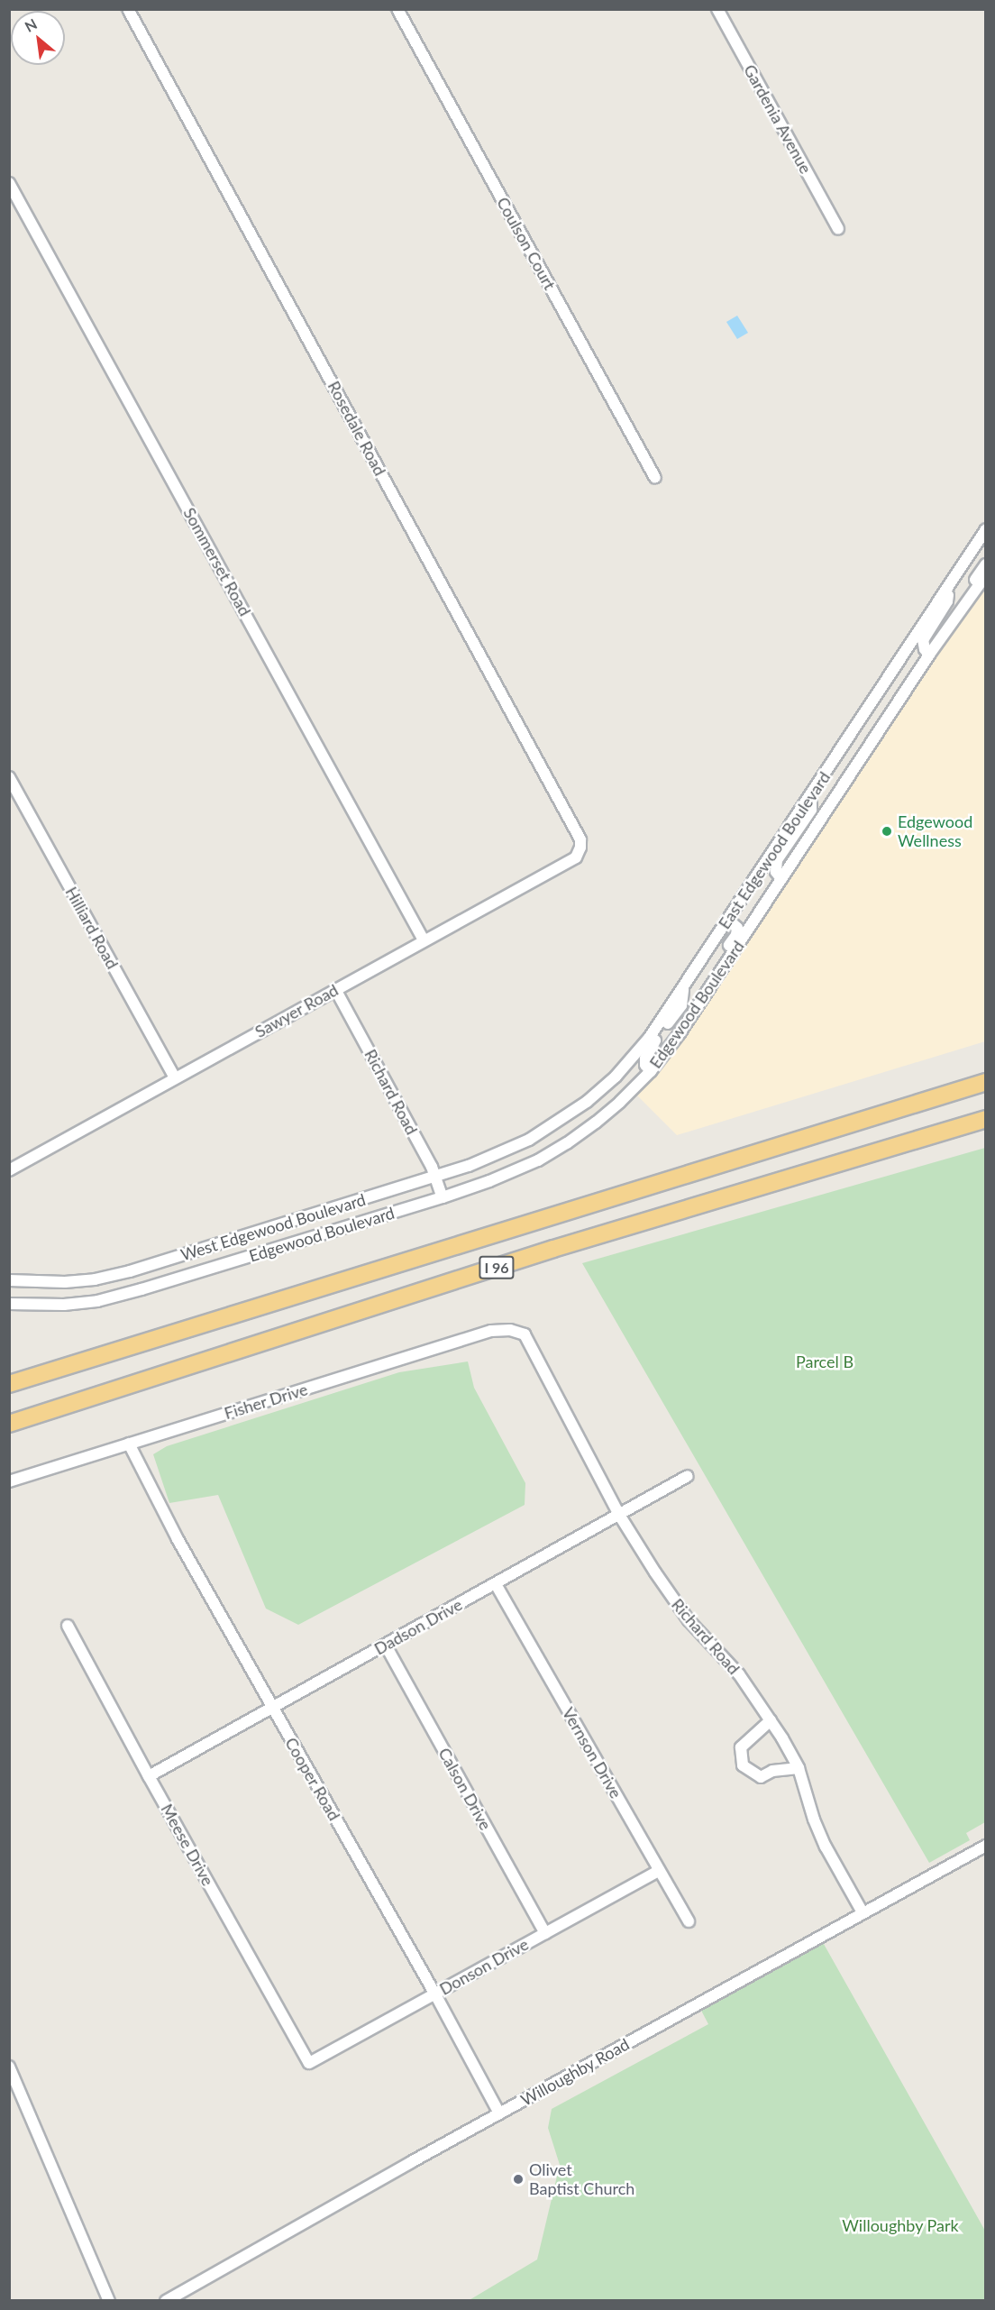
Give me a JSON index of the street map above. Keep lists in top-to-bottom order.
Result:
{
  "streets": {
    "highway": ["I 96"],
    "street": [
      "Gardenia Avenue",
      "Coulson Court",
      "Rosedale Road",
      "Sommerset Road",
      "East Edgewood Boulevard",
      "Hilliard Road",
      "Edgewood Boulevard",
      "Sawyer Road",
      "Richard Road",
      "West Edgewood Boulevard",
      "Fisher Drive",
      "Dadson Drive",
      "Vernson Drive",
      "Cooper Road",
      "Calson Drive",
      "Meese Drive",
      "Donson Drive",
      "Willoughby Road"
    ]
  },
  "crossings": [
    ["Rosedale Road", "Sawyer Road"],
    ["Sommerset Road", "Sawyer Road"],
    ["East Edgewood Boulevard", "West Edgewood Boulevard"],
    ["Hilliard Road", "Sawyer Road"],
    ["Edgewood Boulevard", "Richard Road"],
    ["Sawyer Road", "Richard Road"],
    ["Richard Road", "West Edgewood Boulevard"],
    ["Richard Road", "Fisher Drive"],
    ["Richard Road", "Dadson Drive"],
    ["Richard Road", "Willoughby Road"],
    ["Fisher Drive", "Cooper Road"],
    ["Dadson Drive", "Vernson Drive"],
    ["Dadson Drive", "Cooper Road"],
    ["Dadson Drive", "Calson Drive"],
    ["Dadson Drive", "Meese Drive"],
    ["Vernson Drive", "Donson Drive"],
    ["Cooper Road", "Donson Drive"],
    ["Cooper Road", "Willoughby Road"],
    ["Calson Drive", "Donson Drive"],
    ["Meese Drive", "Donson Drive"]
  ],
  "parks": ["Parcel B", "Willoughby Park"],
  "places": ["Edgewood Wellness", "Olivet Baptist Church"],
  "north": "top left"
}
